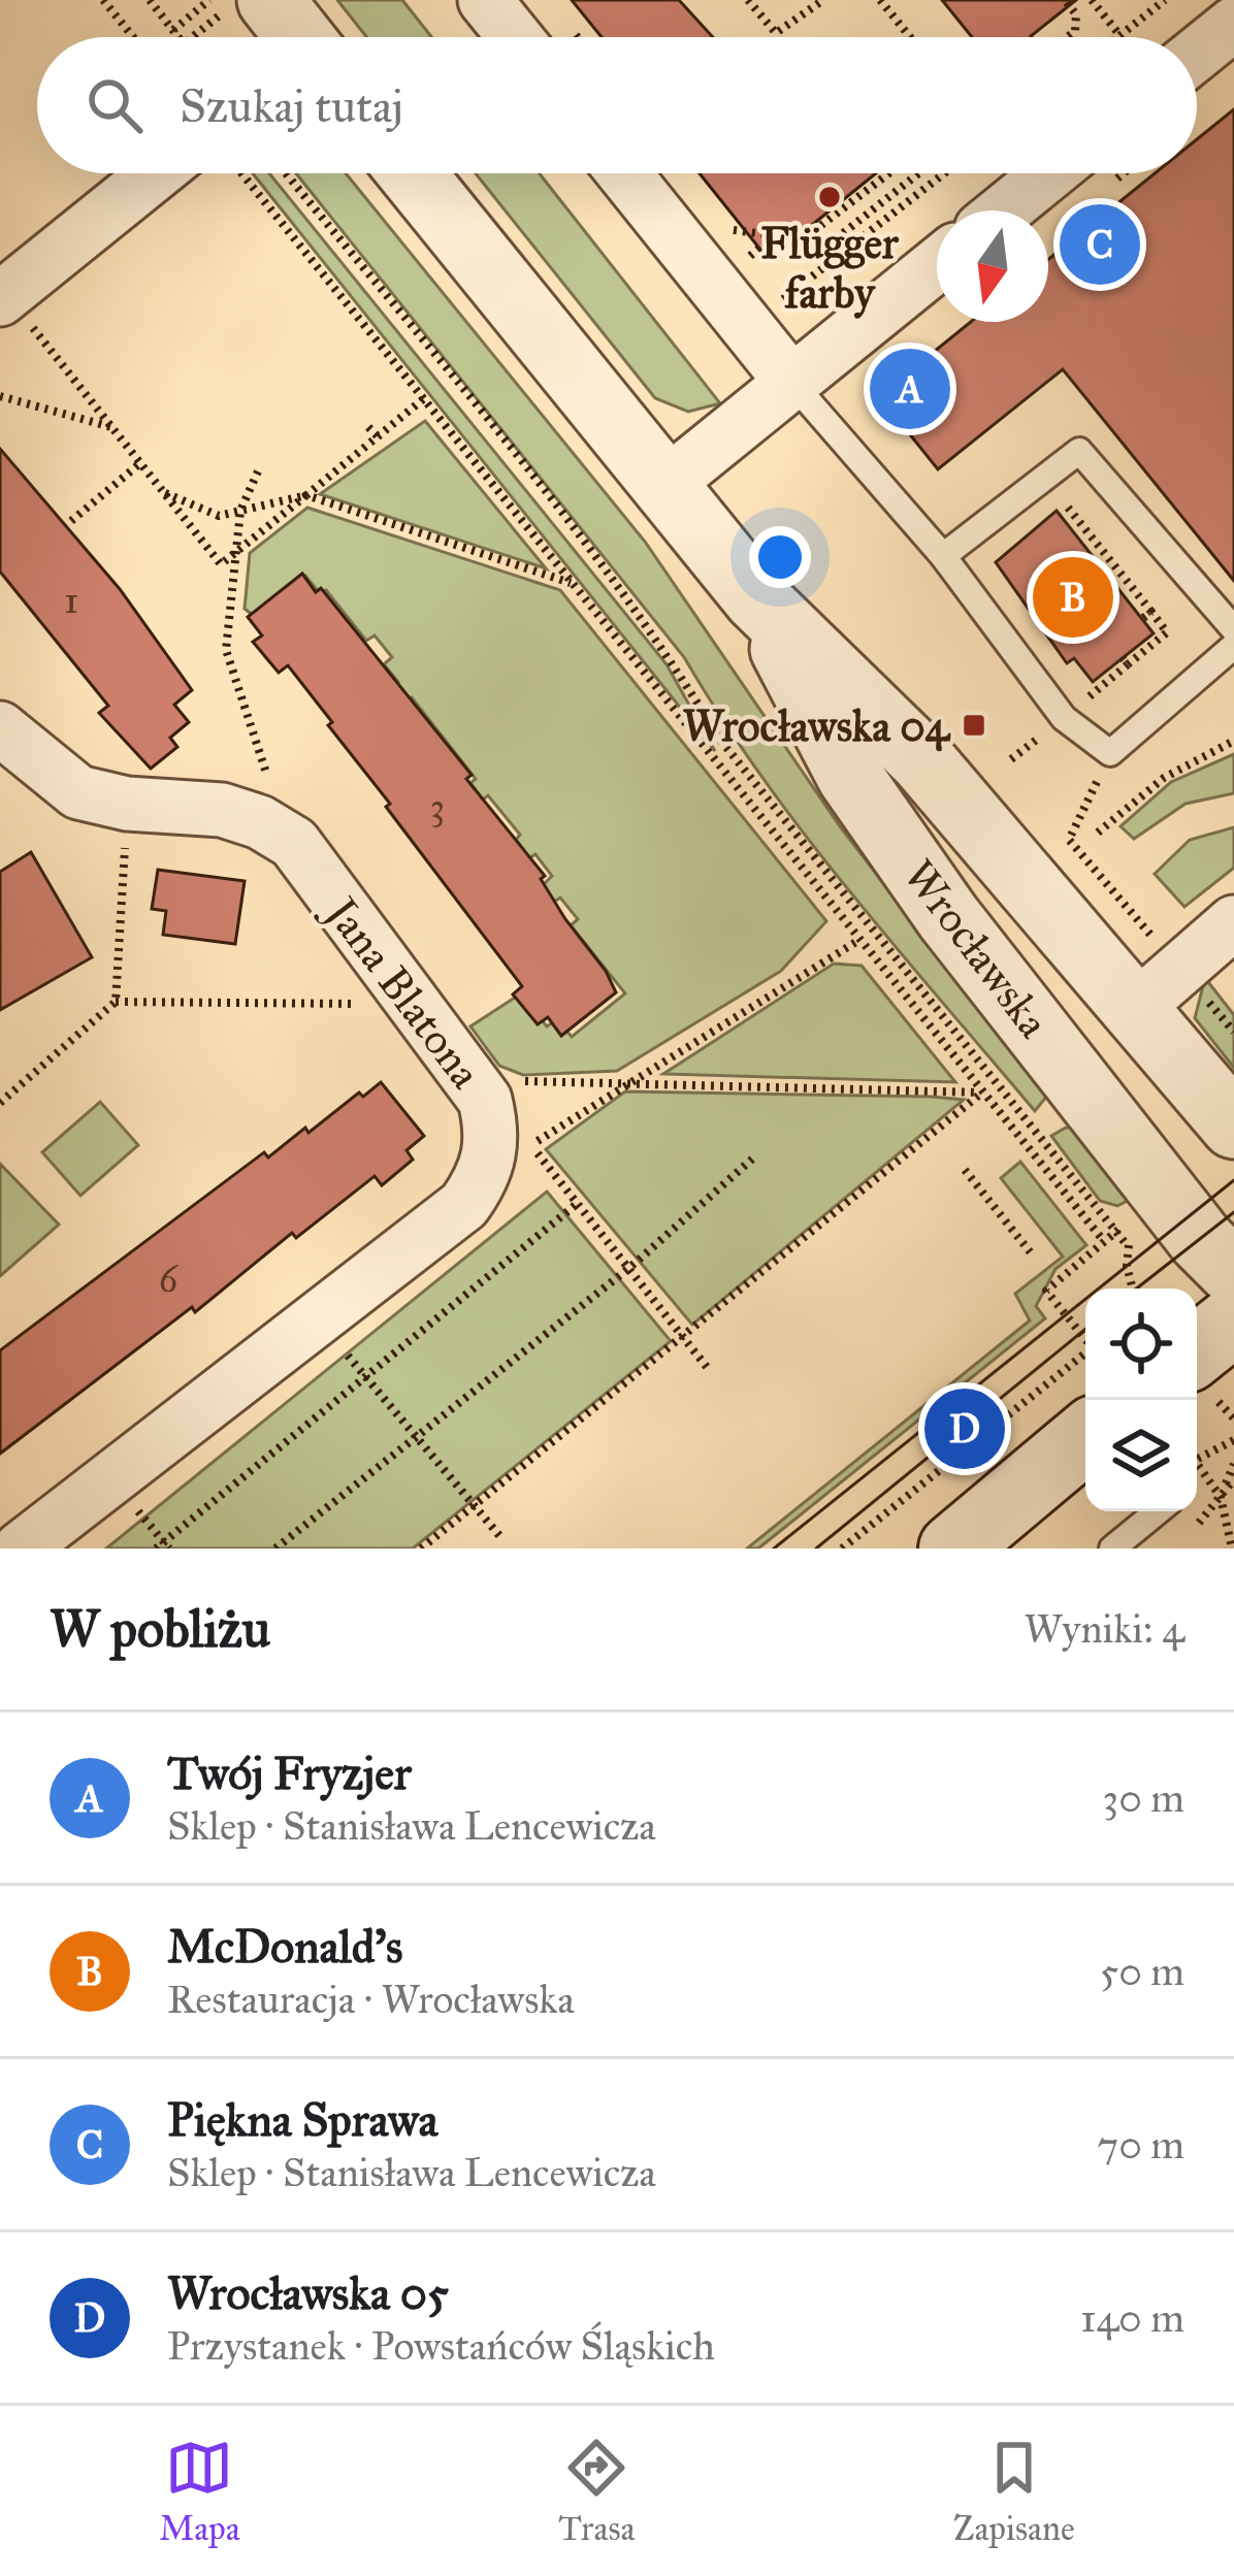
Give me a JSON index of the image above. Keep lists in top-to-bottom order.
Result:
{
  "streets": {
    "street": ["Wrocławska", "Jana Blatona"]
  },
  "places": {
    "other": ["Flügger farby"],
    "transit": ["Wrocławska 04"]
  },
  "house_numbers": ["1", "3", "6"],
  "north": "bottom",
  "page": {
    "search": "Szukaj tutaj",
    "pins": [
      "C",
      "A",
      "B",
      "D"
    ],
    "heading": ["W pobliżu", "Wyniki: 4"],
    "list": [
      {
        "mark": "A",
        "name": "Twój Fryzjer",
        "note": "Sklep · Stanisława Lencewicza",
        "value": "30 m"
      },
      {
        "mark": "B",
        "name": "McDonald's",
        "note": "Restauracja · Wrocławska",
        "value": "50 m"
      },
      {
        "mark": "C",
        "name": "Piękna Sprawa",
        "note": "Sklep · Stanisława Lencewicza",
        "value": "70 m"
      },
      {
        "mark": "D",
        "name": "Wrocławska 05",
        "note": "Przystanek · Powstańców Śląskich",
        "value": "140 m"
      }
    ],
    "nav": ["Mapa", "Trasa", "Zapisane"]
  }
}
